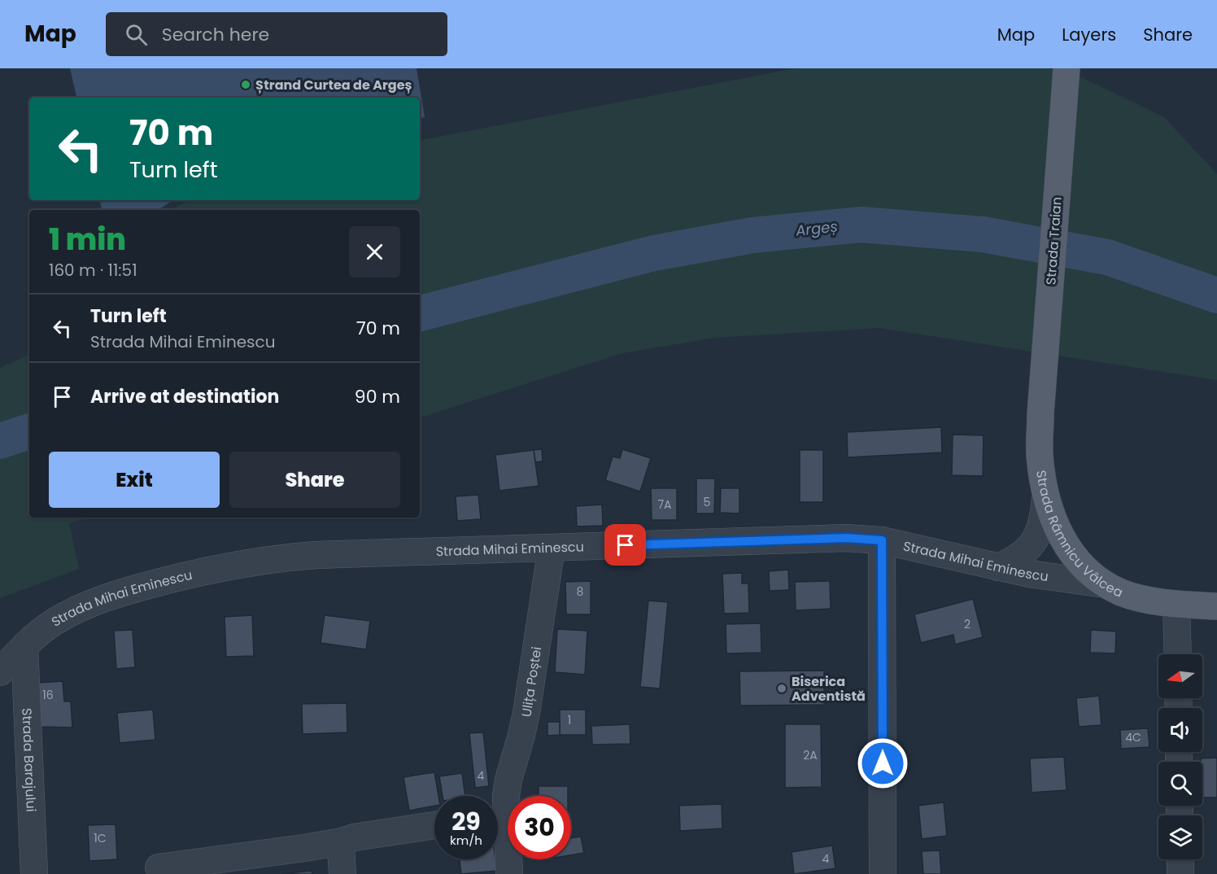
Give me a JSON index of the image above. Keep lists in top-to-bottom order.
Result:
{
  "streets": {
    "main road": ["Strada Traian", "Strada Râmnicu Vâlcea"],
    "street": ["Strada Mihai Eminescu", "Ulița Poștei", "Strada Barajului"]
  },
  "crossings": [
    ["Strada Traian", "Strada Râmnicu Vâlcea"],
    ["Strada Râmnicu Vâlcea", "Strada Mihai Eminescu"],
    ["Strada Mihai Eminescu", "Ulița Poștei"],
    ["Strada Mihai Eminescu", "Strada Barajului"]
  ],
  "water": ["Argeș"],
  "places": ["Ștrand Curtea de Argeș", "Biserica Adventistă"],
  "house_numbers": [
    "5",
    "7A",
    "8",
    "2",
    "16",
    "1",
    "4C",
    "2A",
    "4",
    "1C",
    "4"
  ],
  "north": "left",
  "page": {
    "header": "Map",
    "search": "Search here",
    "nav": ["Map", "Layers", "Share"],
    "turn": ["70 m", "Turn left"],
    "heading": ["1 min", "160 m · 11:51"],
    "list": [
      {
        "name": "Turn left",
        "note": "Strada Mihai Eminescu",
        "value": "70 m"
      },
      {
        "name": "Arrive at destination",
        "value": "90 m"
      }
    ],
    "buttons": ["Exit", "Share"],
    "speed": "29 km/h",
    "limit": "30"
  }
}
